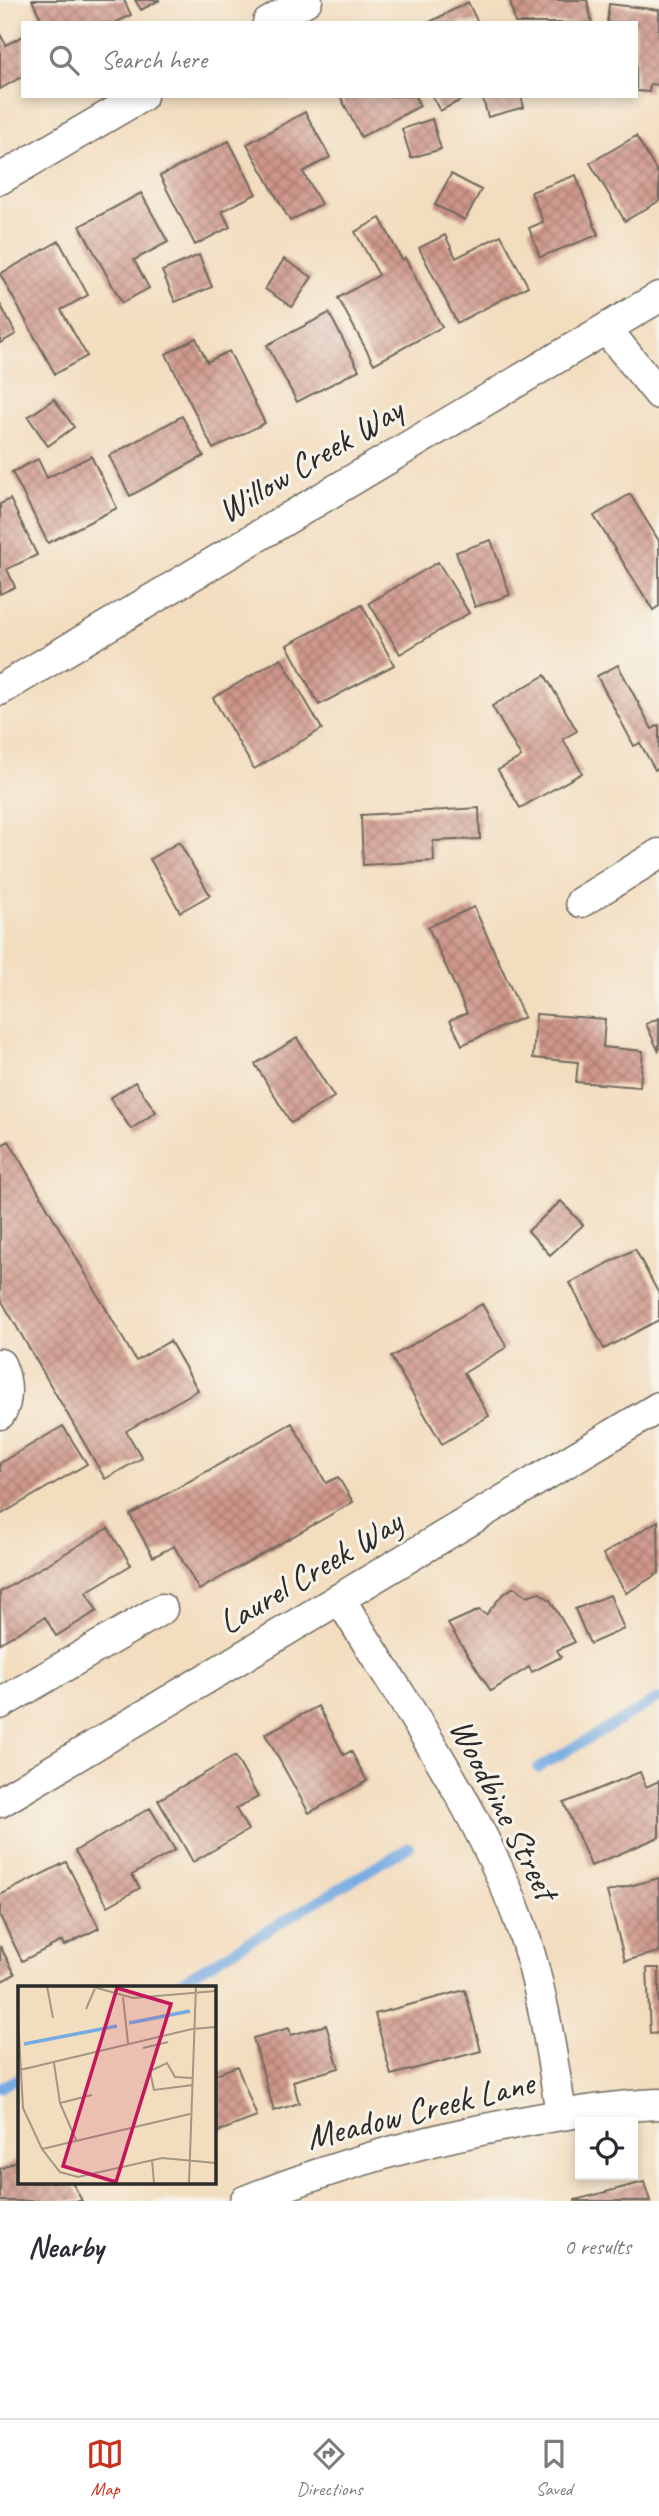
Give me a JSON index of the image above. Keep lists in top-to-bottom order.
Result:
{
  "streets": {
    "street": [
      "Willow Creek Way",
      "Laurel Creek Way",
      "Woodbine Street",
      "Meadow Creek Lane"
    ]
  },
  "crossings": [
    ["Laurel Creek Way", "Woodbine Street"],
    ["Woodbine Street", "Meadow Creek Lane"]
  ],
  "page": {
    "search": "Search here",
    "heading": ["Nearby", "0 results"],
    "nav": ["Map", "Directions", "Saved"]
  }
}
